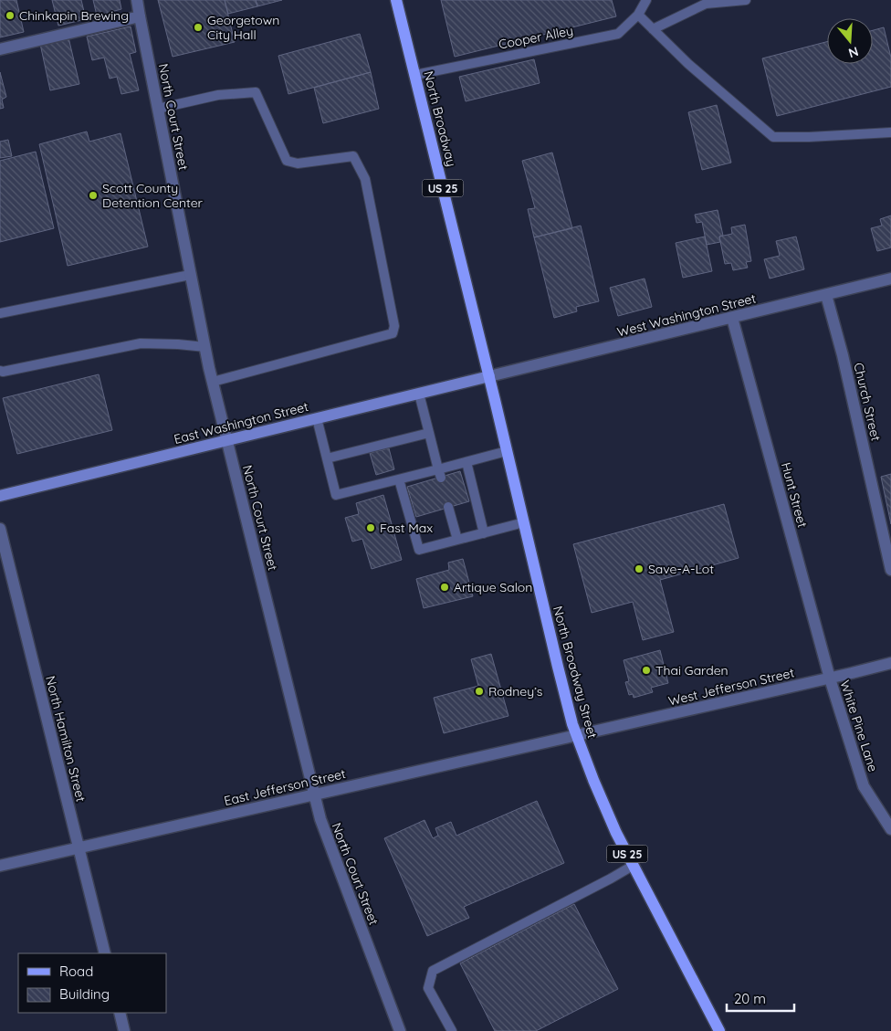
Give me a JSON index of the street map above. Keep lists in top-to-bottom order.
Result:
{
  "streets": {
    "main road": ["North Broadway", "US 25", "North Broadway Street"],
    "street": [
      "North Court Street",
      "West Washington Street",
      "Church Street",
      "East Washington Street",
      "Hunt Street",
      "West Jefferson Street",
      "White Pine Lane",
      "North Hamilton Street",
      "East Jefferson Street"
    ],
    "lane": ["Cooper Alley"]
  },
  "crossings": [
    ["Cooper Alley", "North Broadway"],
    ["North Court Street", "East Washington Street"],
    ["North Court Street", "East Jefferson Street"],
    ["North Broadway", "West Washington Street"],
    ["North Broadway", "East Washington Street"],
    ["North Broadway", "North Broadway Street"],
    ["West Washington Street", "Church Street"],
    ["West Washington Street", "East Washington Street"],
    ["West Washington Street", "Hunt Street"],
    ["West Washington Street", "North Broadway Street"],
    ["East Washington Street", "North Broadway Street"],
    ["Hunt Street", "West Jefferson Street"],
    ["Hunt Street", "White Pine Lane"],
    ["North Broadway Street", "West Jefferson Street"],
    ["North Broadway Street", "East Jefferson Street"],
    ["West Jefferson Street", "White Pine Lane"],
    ["West Jefferson Street", "East Jefferson Street"],
    ["North Hamilton Street", "East Jefferson Street"]
  ],
  "places": [
    "Chinkapin Brewing",
    "Georgetown City Hall",
    "Scott County Detention Center",
    "Fast Max",
    "Save-A-Lot",
    "Artique Salon",
    "Thai Garden",
    "Rodney’s"
  ],
  "legend": ["Road", "Building"],
  "scale_bar": "20 m",
  "north": "bottom"
}
